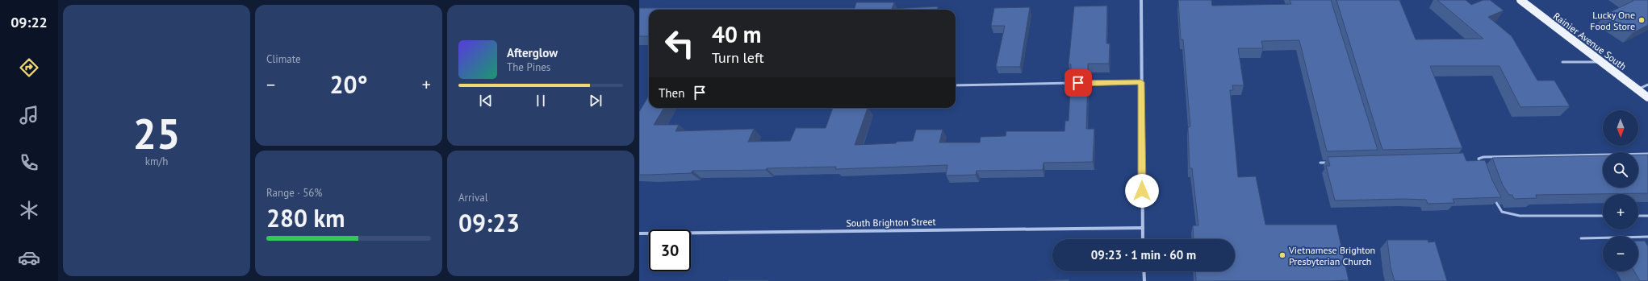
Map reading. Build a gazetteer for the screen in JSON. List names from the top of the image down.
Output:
{
  "streets": {
    "main road": ["Rainier Avenue South"],
    "street": ["South Brighton Street"]
  },
  "places": ["Lucky One Food Store", "Vietnamese Brighton Presbyterian Church"],
  "north": "bottom",
  "page": {
    "tabs": "09:22",
    "tile": [
      ["25", "km/h"],
      "Climate",
      ["Range · 56%", "280 km"],
      ["Arrival", "09:23"]
    ],
    "turn": ["40 m", "Turn left"],
    "song": ["Afterglow", "The Pines"],
    "heat": ["−", "20°", "+"],
    "then": "Then",
    "map_buttons": ["+", "−"],
    "limit": "30",
    "trip": "09:23 · 1 min · 60 m"
  }
}
